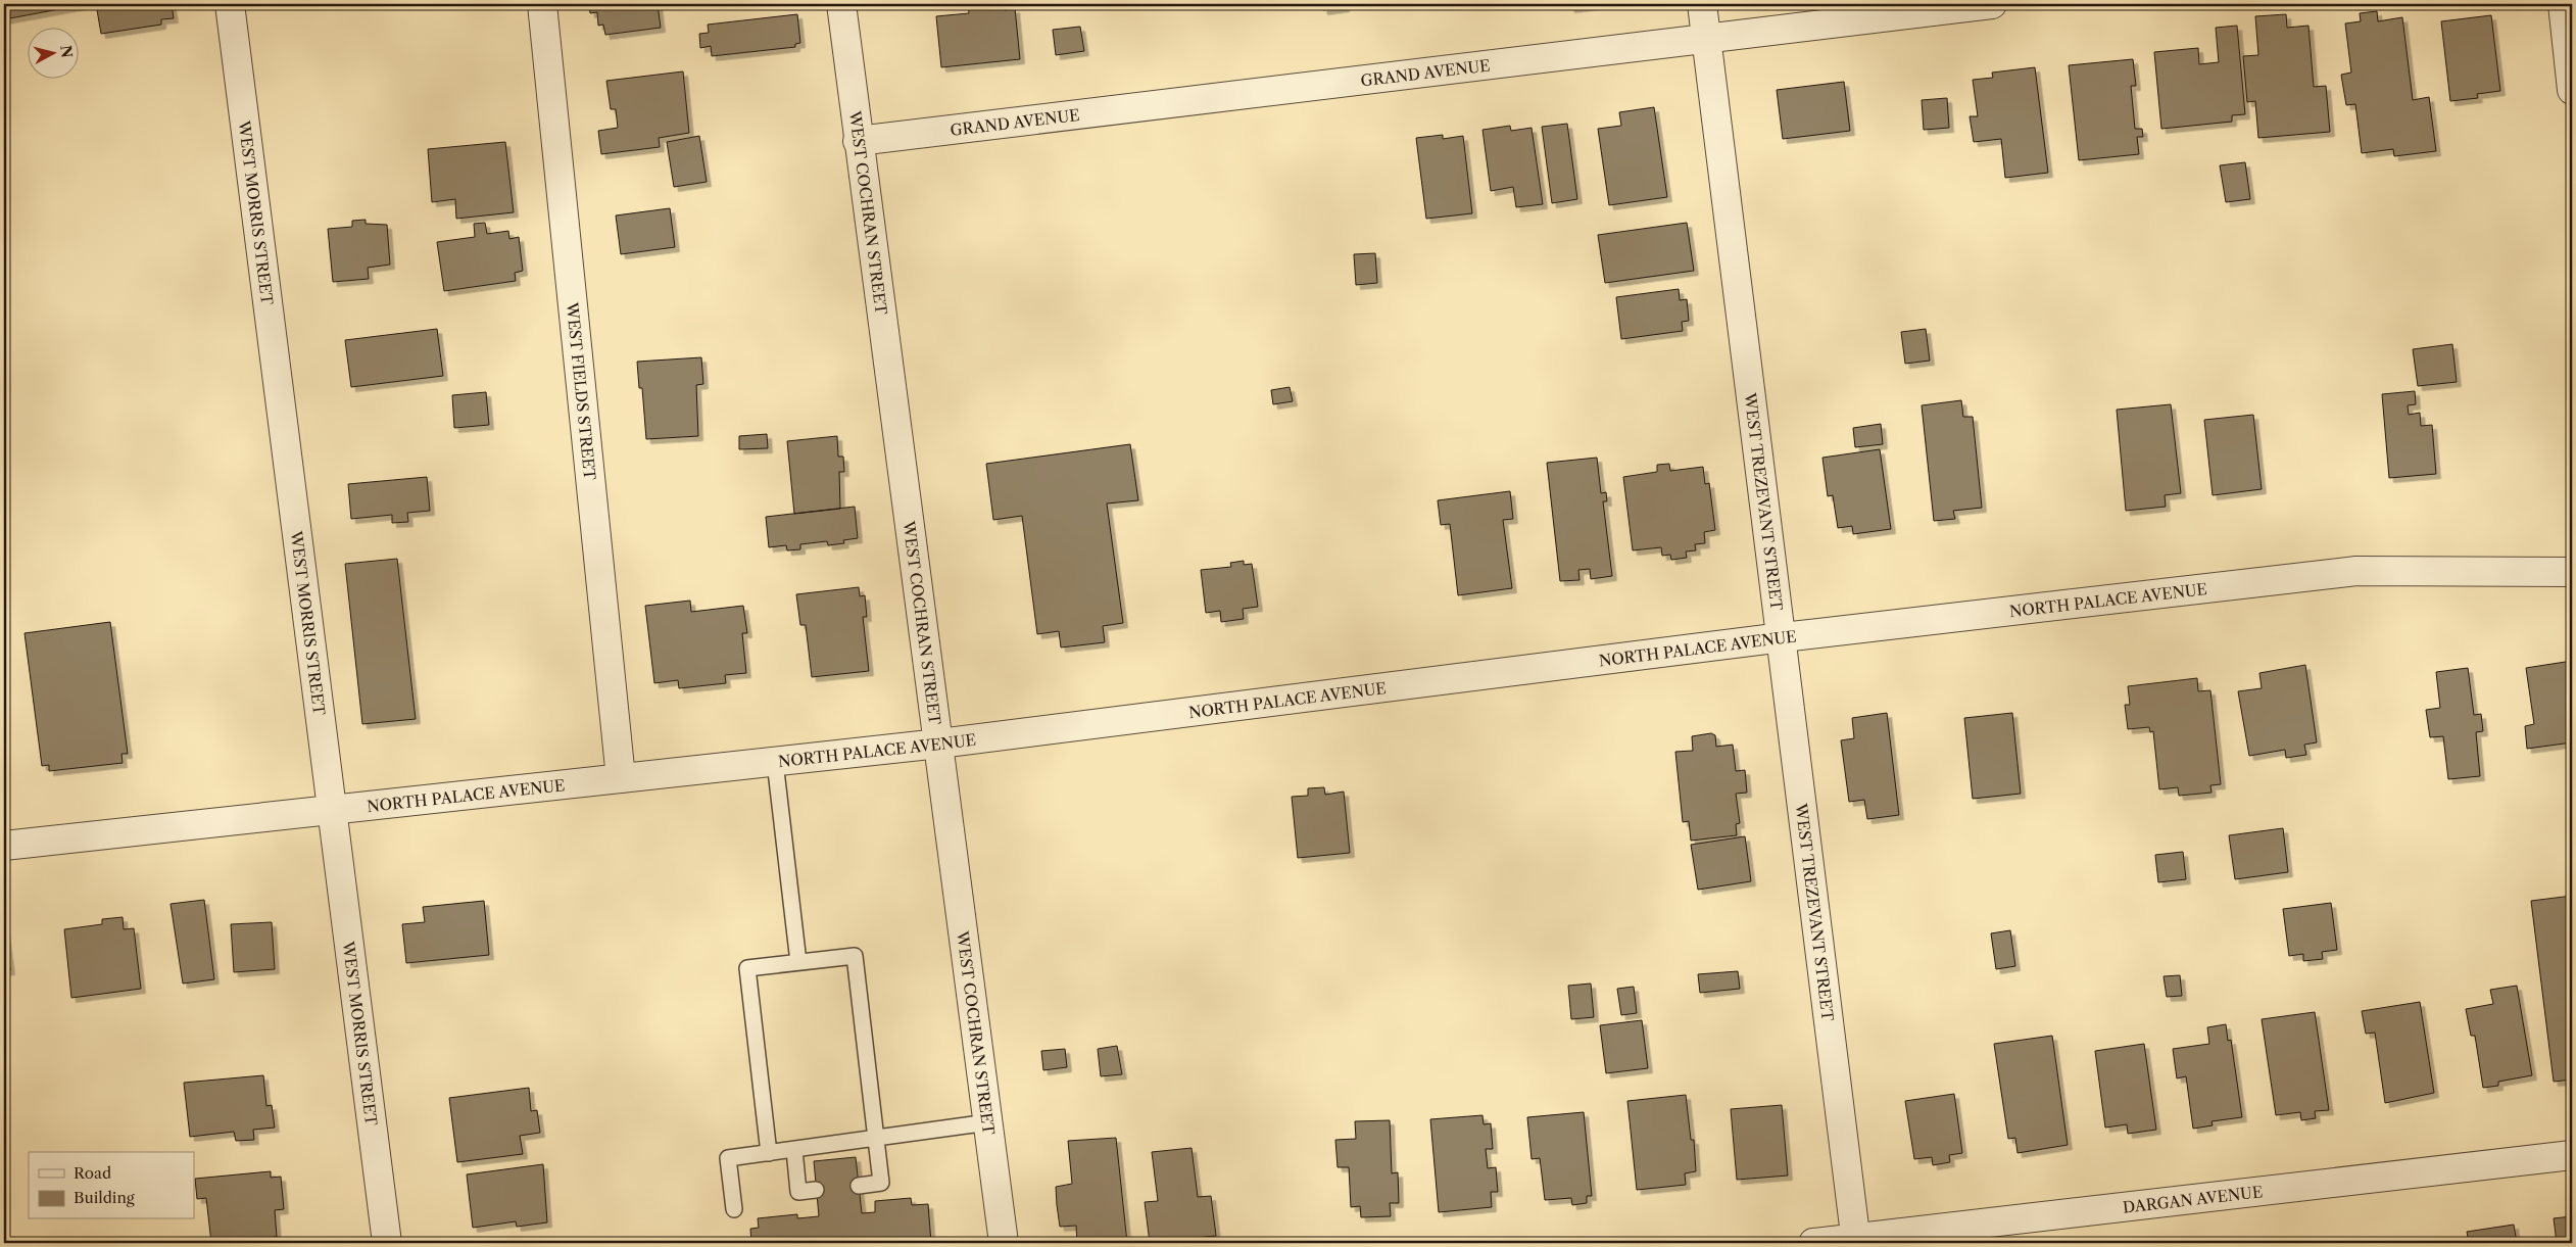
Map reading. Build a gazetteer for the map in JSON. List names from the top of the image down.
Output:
{
  "streets": {
    "street": [
      "GRAND AVENUE",
      "WEST MORRIS STREET",
      "WEST COCHRAN STREET",
      "WEST FIELDS STREET",
      "WEST TREZEVANT STREET",
      "NORTH PALACE AVENUE",
      "DARGAN AVENUE"
    ]
  },
  "crossings": [
    ["GRAND AVENUE", "WEST COCHRAN STREET"],
    ["GRAND AVENUE", "WEST TREZEVANT STREET"],
    ["WEST MORRIS STREET", "NORTH PALACE AVENUE"],
    ["WEST COCHRAN STREET", "NORTH PALACE AVENUE"],
    ["WEST FIELDS STREET", "NORTH PALACE AVENUE"],
    ["WEST TREZEVANT STREET", "NORTH PALACE AVENUE"],
    ["WEST TREZEVANT STREET", "DARGAN AVENUE"]
  ],
  "legend": ["Road", "Building"],
  "north": "right"
}
